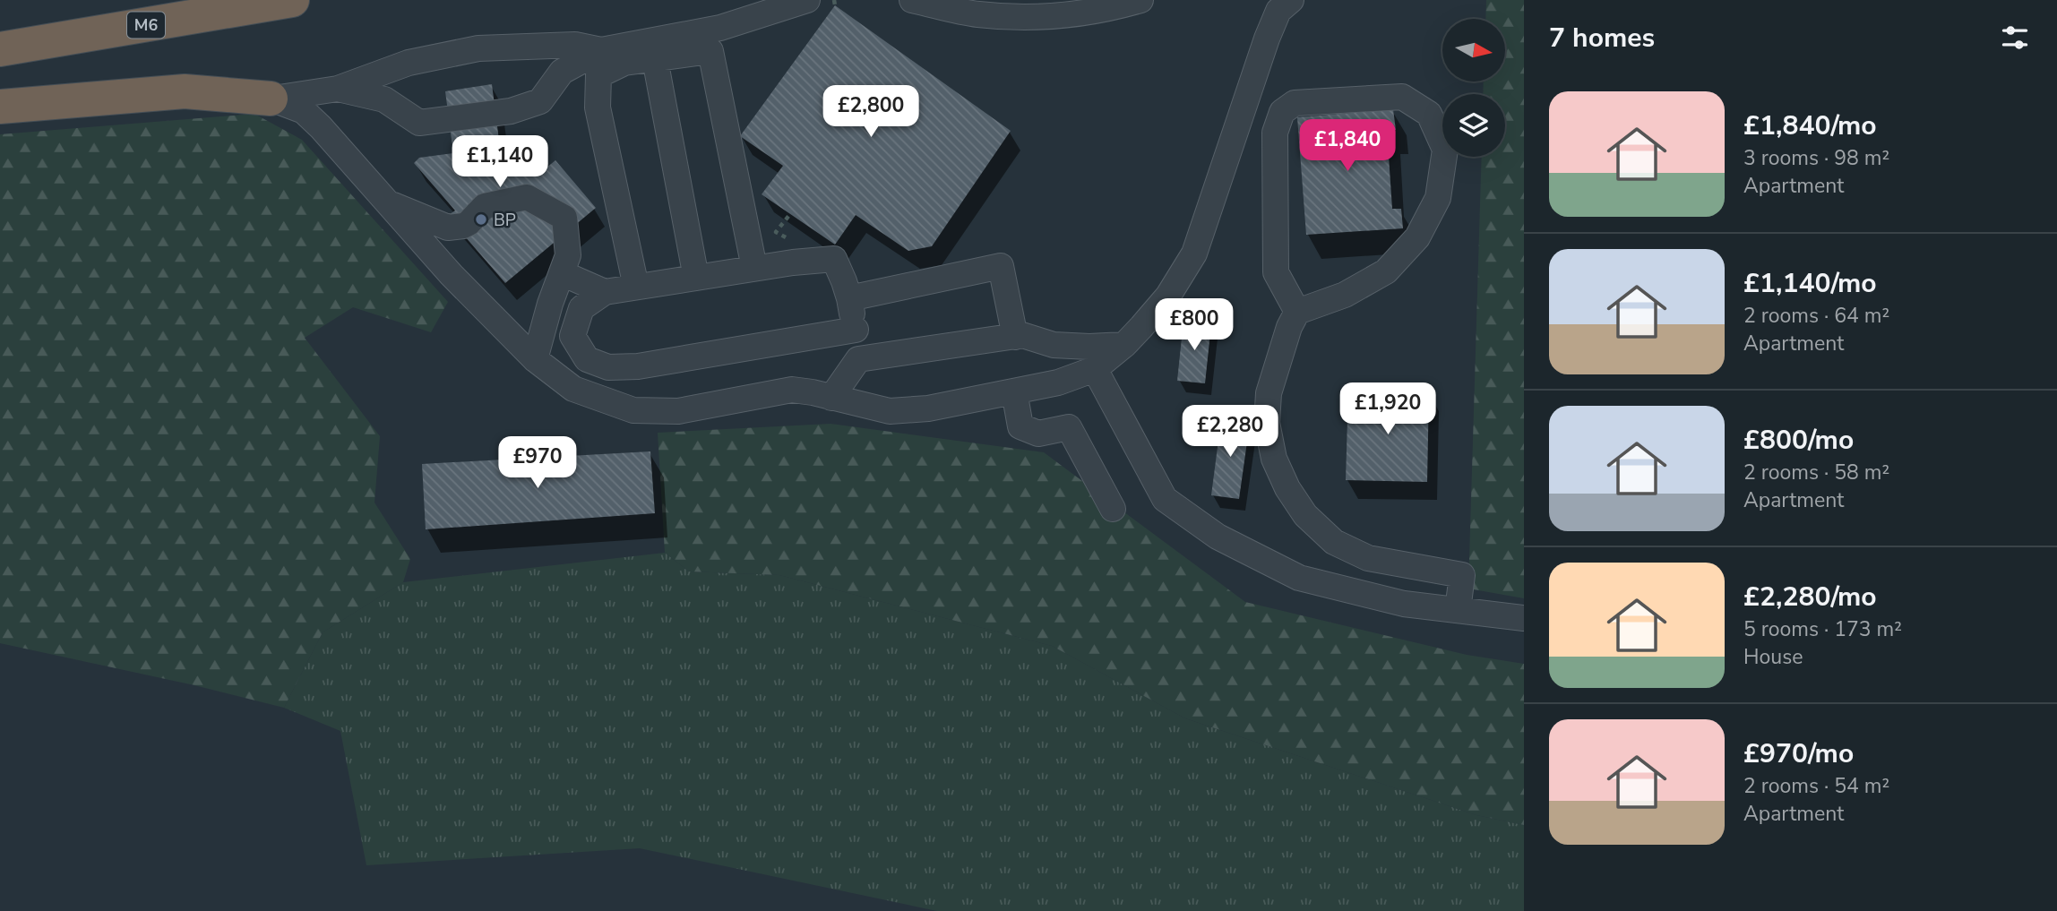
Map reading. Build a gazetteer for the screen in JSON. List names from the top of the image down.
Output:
{
  "streets": {
    "highway": ["M6"]
  },
  "places": ["BP"],
  "north": "right",
  "page": {
    "heading": "7 homes",
    "list": [
      {
        "name": "£1,840/mo",
        "note": "3 rooms · 98 m² · Apartment"
      },
      {
        "name": "£1,140/mo",
        "note": "2 rooms · 64 m² · Apartment"
      },
      {
        "name": "£800/mo",
        "note": "2 rooms · 58 m² · Apartment"
      },
      {
        "name": "£2,280/mo",
        "note": "5 rooms · 173 m² · House"
      },
      {
        "name": "£970/mo",
        "note": "2 rooms · 54 m² · Apartment"
      }
    ],
    "price": [
      "£2,800",
      "£1,840",
      "£1,140",
      "£800",
      "£1,920",
      "£2,280",
      "£970"
    ]
  }
}
